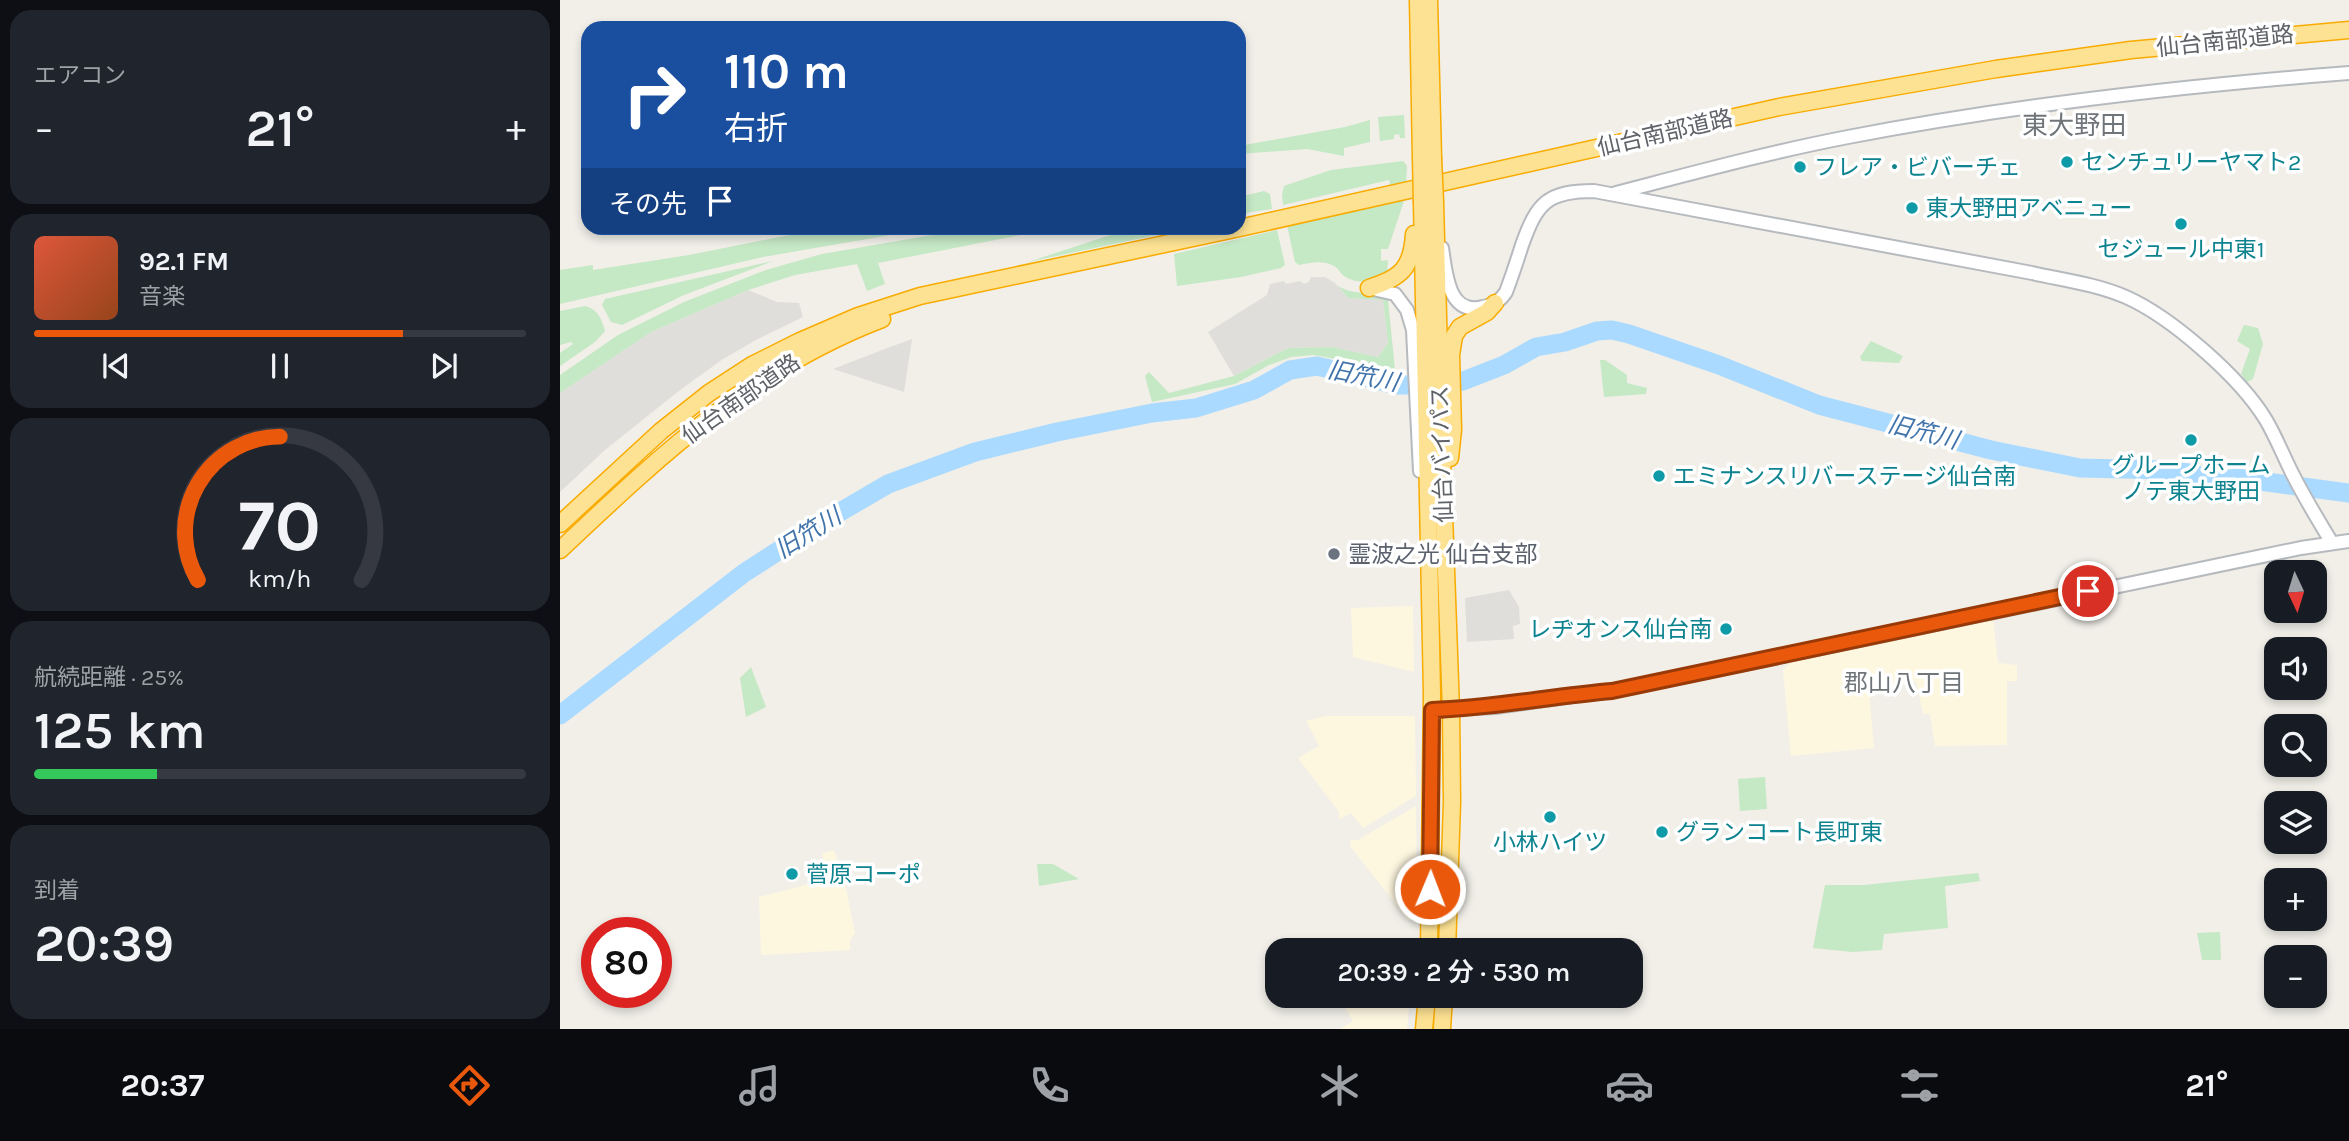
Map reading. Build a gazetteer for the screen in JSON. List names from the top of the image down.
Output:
{
  "streets": {
    "highway": ["仙台南部道路", "仙台バイパス"]
  },
  "districts": ["東大野田", "郡山八丁目"],
  "water": ["旧笊川"],
  "places": [
    "センチュリーヤマト2",
    "フレア・ビバーチェ",
    "東大野田アベニュー",
    "セジュール中東1",
    "グループホーム ノテ東大野田",
    "エミナンスリバーステージ仙台南",
    "霊波之光 仙台支部",
    "レヂオンス仙台南",
    "小林ハイツ",
    "グランコート長町東",
    "菅原コーポ"
  ],
  "north": "bottom",
  "page": {
    "tile": [
      "エアコン",
      ["航続距離 · 25%", "125 km"],
      ["到着", "20:39"]
    ],
    "turn": ["110 m", "右折"],
    "heat": ["−", "21°", "+"],
    "then": "その先",
    "song": ["92.1 FM", "音楽"],
    "map_buttons": ["+", "−"],
    "limit": "80",
    "trip": "20:39 · 2 分 · 530 m",
    "tabs": ["20:37", "21°"],
    "gauge": ["70", "km/h"]
  }
}
